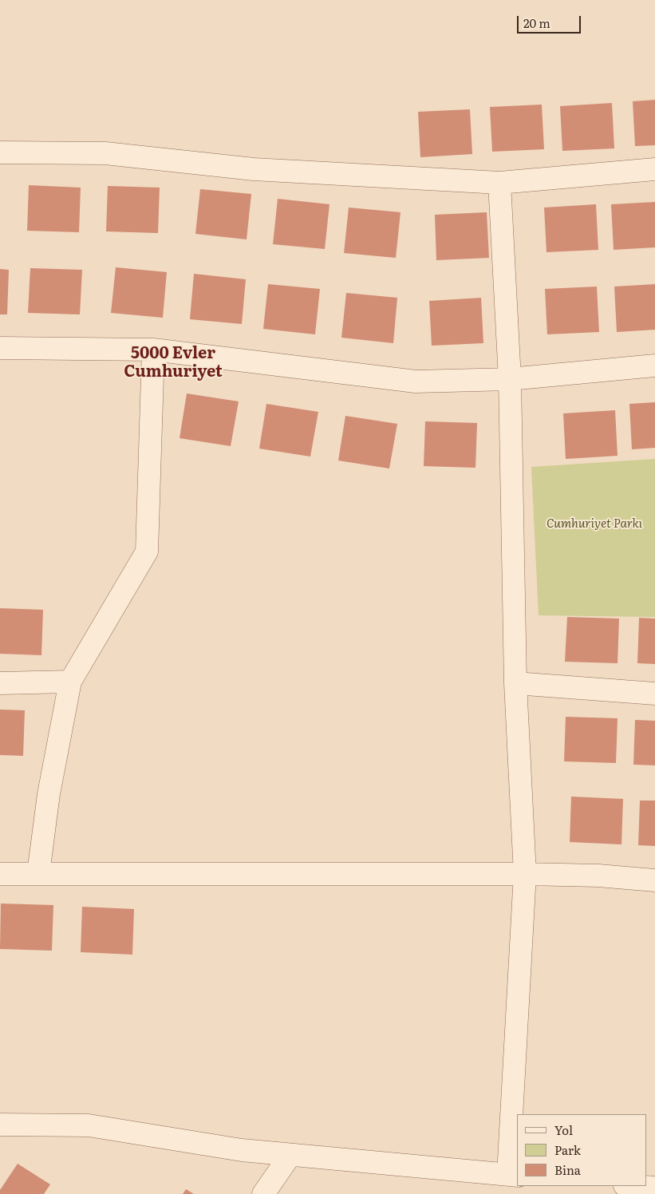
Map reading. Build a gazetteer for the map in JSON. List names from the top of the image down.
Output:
{
  "districts": ["5000 Evler Cumhuriyet"],
  "parks": ["Cumhuriyet Parkı"],
  "legend": ["Yol", "Park", "Bina"],
  "scale_bar": "20 m"
}
